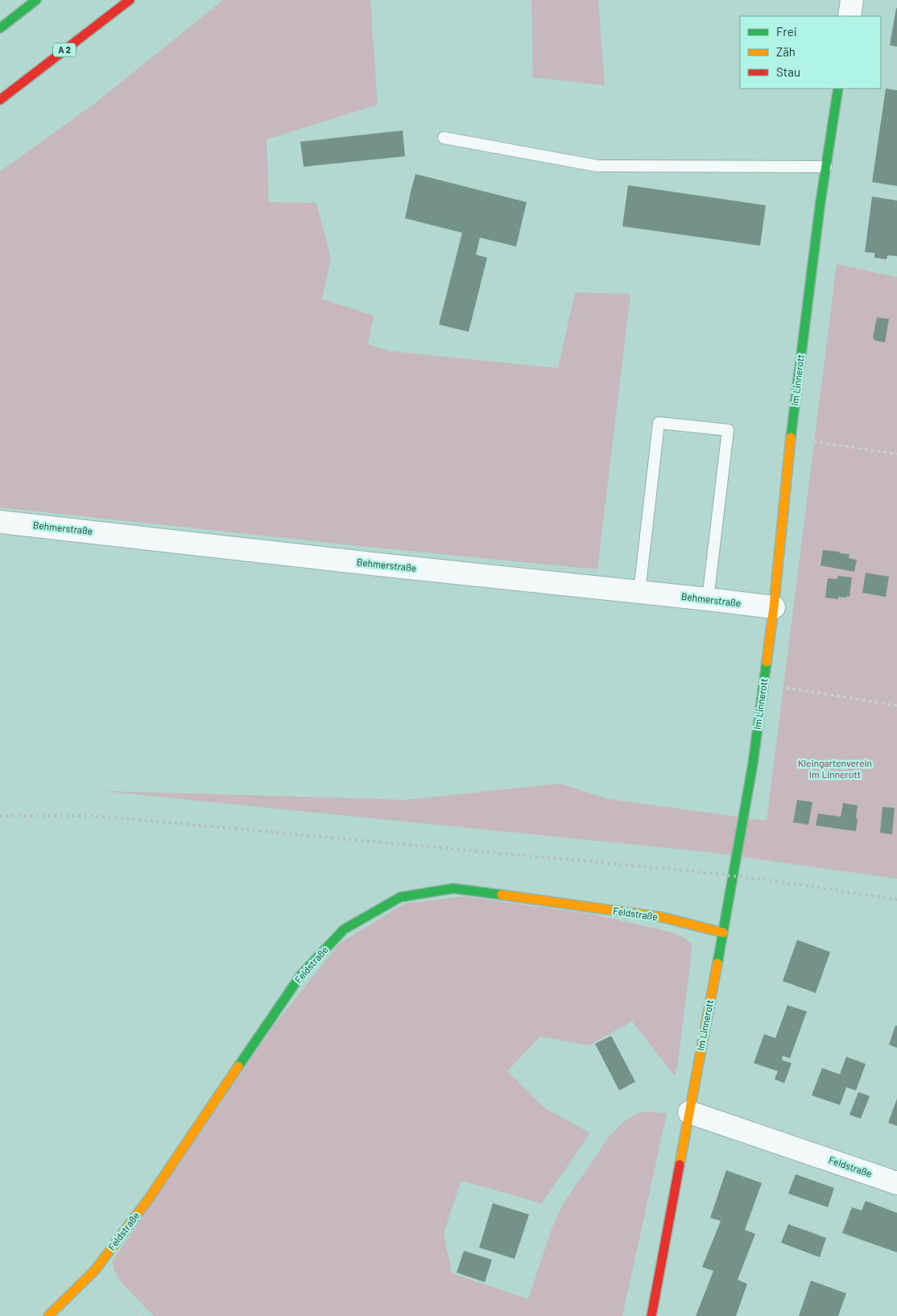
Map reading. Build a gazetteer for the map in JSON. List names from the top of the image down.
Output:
{
  "streets": {
    "main road": ["A 2", "Im Linnerott", "Feldstraße"],
    "street": ["Behmerstraße"]
  },
  "crossings": [
    ["Im Linnerott", "Behmerstraße"],
    ["Im Linnerott", "Feldstraße"]
  ],
  "parks": ["Kleingartenverein Im Linnerott"],
  "legend": ["Frei", "Zäh", "Stau"]
}
